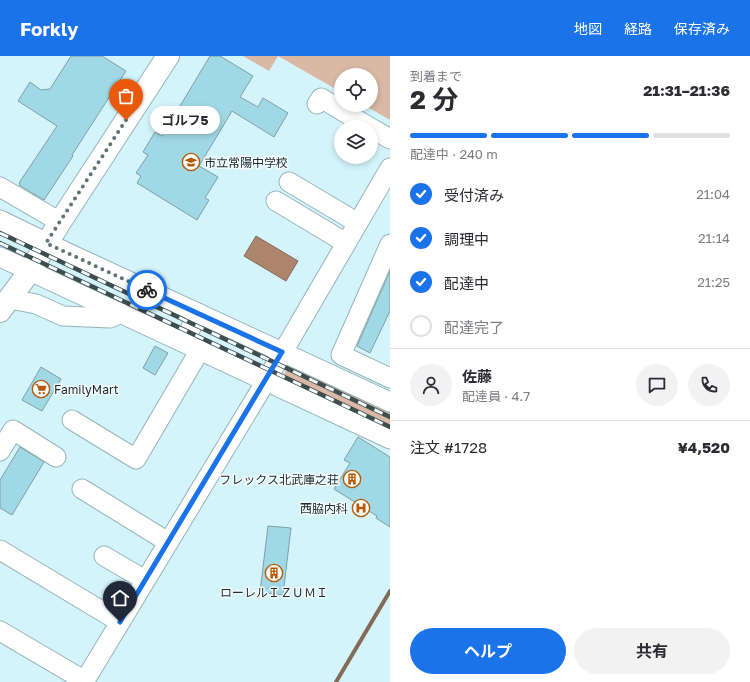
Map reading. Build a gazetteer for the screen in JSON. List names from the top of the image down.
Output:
{
  "places": {
    "other": ["ゴルフ5"],
    "school or university": ["市立常陽中学校"],
    "supermarket": ["FamilyMart"],
    "building": ["フレックス北武庫之荘", "ローレルＩＺＵＭＩ"],
    "hospital": ["西脇内科"]
  },
  "page": {
    "header": "Forkly",
    "nav": ["地図", "経路", "保存済み"],
    "heading": ["2 分", "到着まで", "21:31–21:36"],
    "panel": [
      "佐藤",
      "配達員 · 4.7",
      "注文 #1728",
      "¥4,520"
    ],
    "bubble": "ゴルフ5",
    "bar": "配達中 · 240 m",
    "list": [
      ["受付済み", "21:04"],
      ["調理中", "21:14"],
      ["配達中", "21:25"],
      "配達完了"
    ],
    "buttons": ["ヘルプ", "共有"]
  }
}
